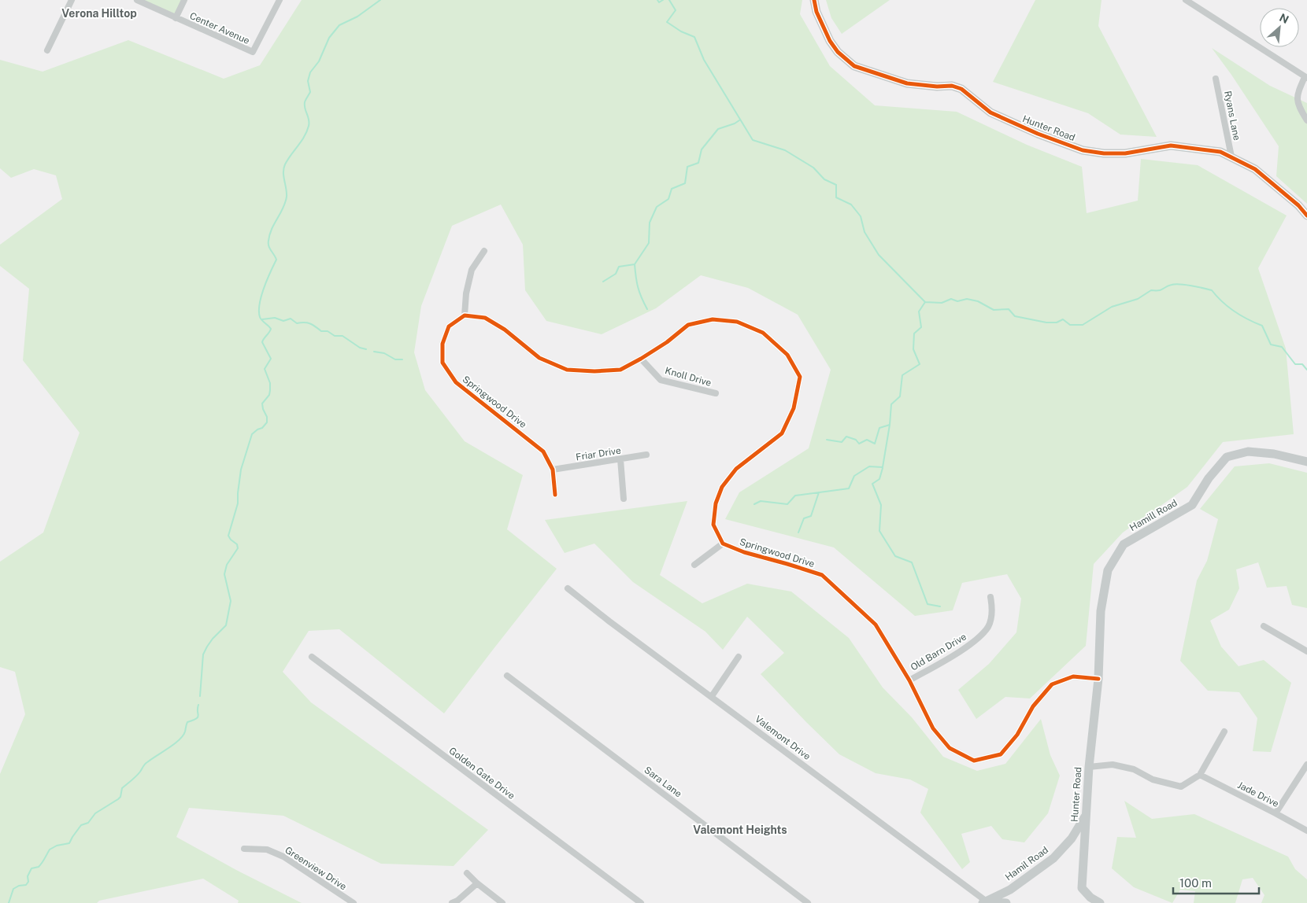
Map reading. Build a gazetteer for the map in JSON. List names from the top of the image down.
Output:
{
  "streets": {
    "street": [
      "Center Avenue",
      "Ryans Lane",
      "Hunter Road",
      "Knoll Drive",
      "Springwood Drive",
      "Friar Drive",
      "Hamill Road",
      "Old Barn Drive",
      "Valemont Drive",
      "Golden Gate Drive",
      "Sara Lane",
      "Jade Drive",
      "Hamil Road",
      "Greenview Drive"
    ]
  },
  "crossings": [
    ["Ryans Lane", "Hunter Road"],
    ["Hunter Road", "Springwood Drive"],
    ["Hunter Road", "Hamill Road"],
    ["Hunter Road", "Hamil Road"],
    ["Springwood Drive", "Friar Drive"],
    ["Springwood Drive", "Hamill Road"],
    ["Springwood Drive", "Old Barn Drive"],
    ["Valemont Drive", "Hamil Road"]
  ],
  "districts": ["Verona Hilltop", "Valemont Heights"],
  "scale_bar": "100 m",
  "north": "top right"
}
